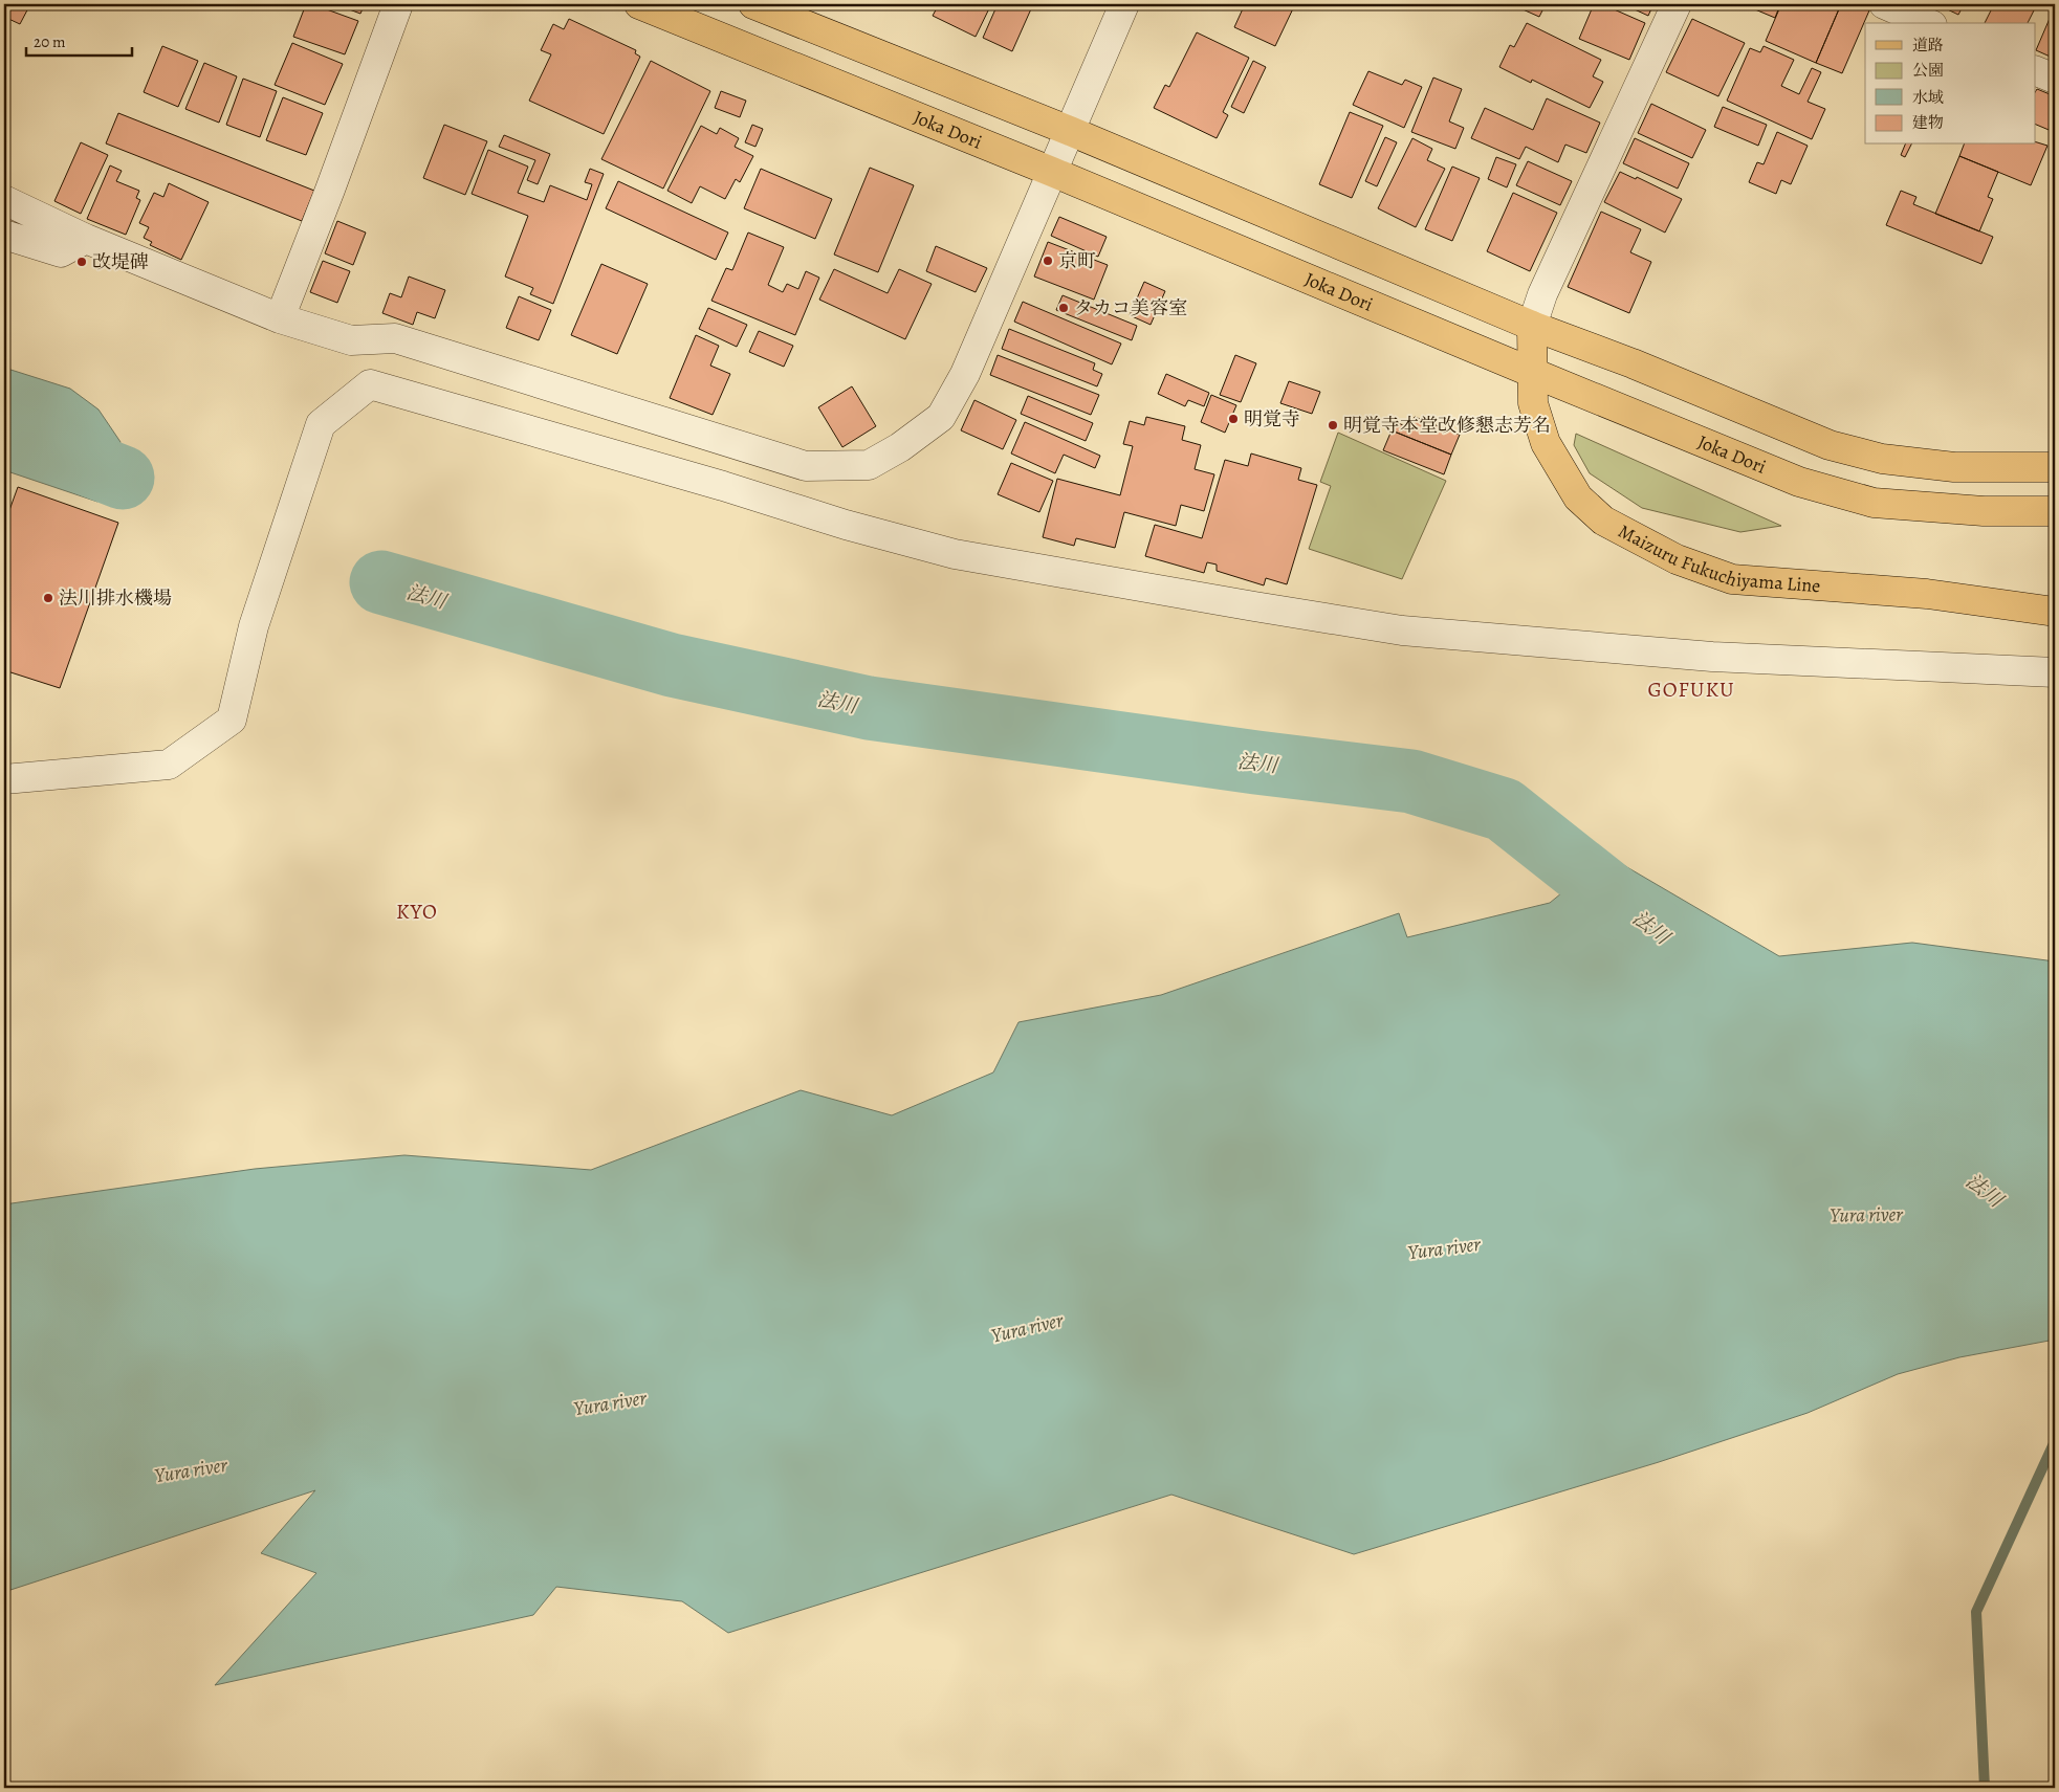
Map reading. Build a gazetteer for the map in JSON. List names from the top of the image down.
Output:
{
  "streets": {
    "main road": ["Joka Dori", "Maizuru Fukuchiyama Line"]
  },
  "crossings": [
    ["Joka Dori", "Maizuru Fukuchiyama Line"]
  ],
  "districts": ["GOFUKU", "KYO"],
  "water": ["法川", "Yura river"],
  "places": [
    "京町",
    "改堤碑",
    "タカコ美容室",
    "明覚寺",
    "明覚寺本堂改修懇志芳名",
    "法川排水機場"
  ],
  "legend": [
    "道路",
    "公園",
    "水域",
    "建物"
  ],
  "scale_bar": "20 m"
}
